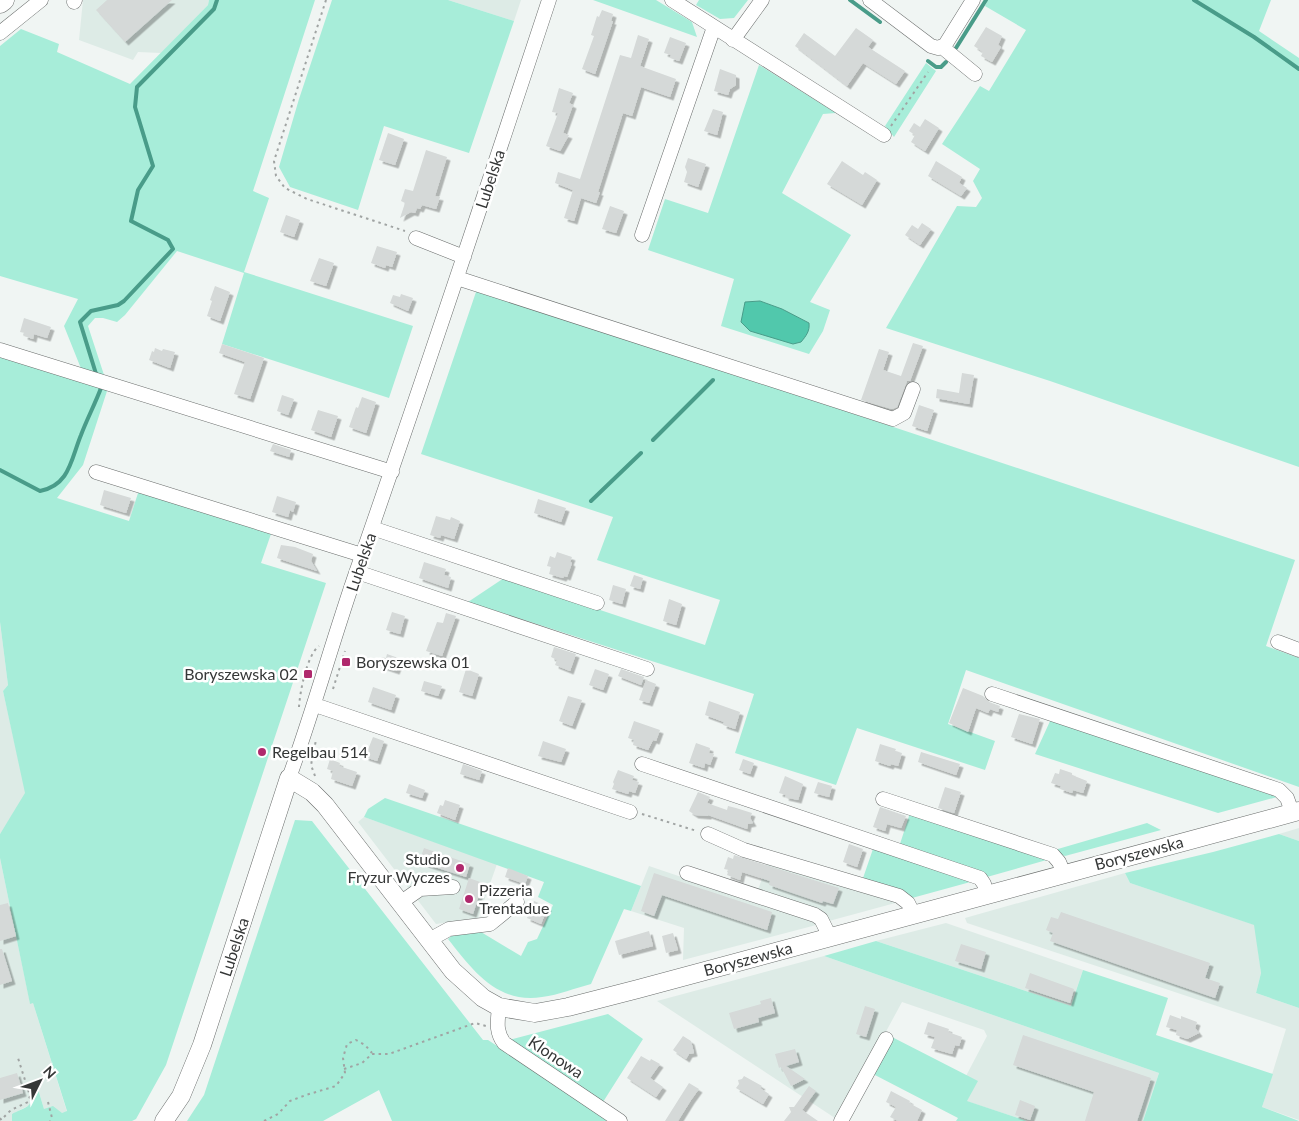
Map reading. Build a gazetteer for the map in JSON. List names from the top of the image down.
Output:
{
  "streets": {
    "main road": ["Lubelska", "Boryszewska"],
    "street": ["Klonowa"]
  },
  "crossings": [
    ["Lubelska", "Boryszewska"]
  ],
  "places": {
    "transit": ["Boryszewska 01", "Boryszewska 02"],
    "other": ["Regelbau 514", "Studio Fryzur Wyczes", "Pizzeria Trentadue"]
  },
  "north": "top right"
}
